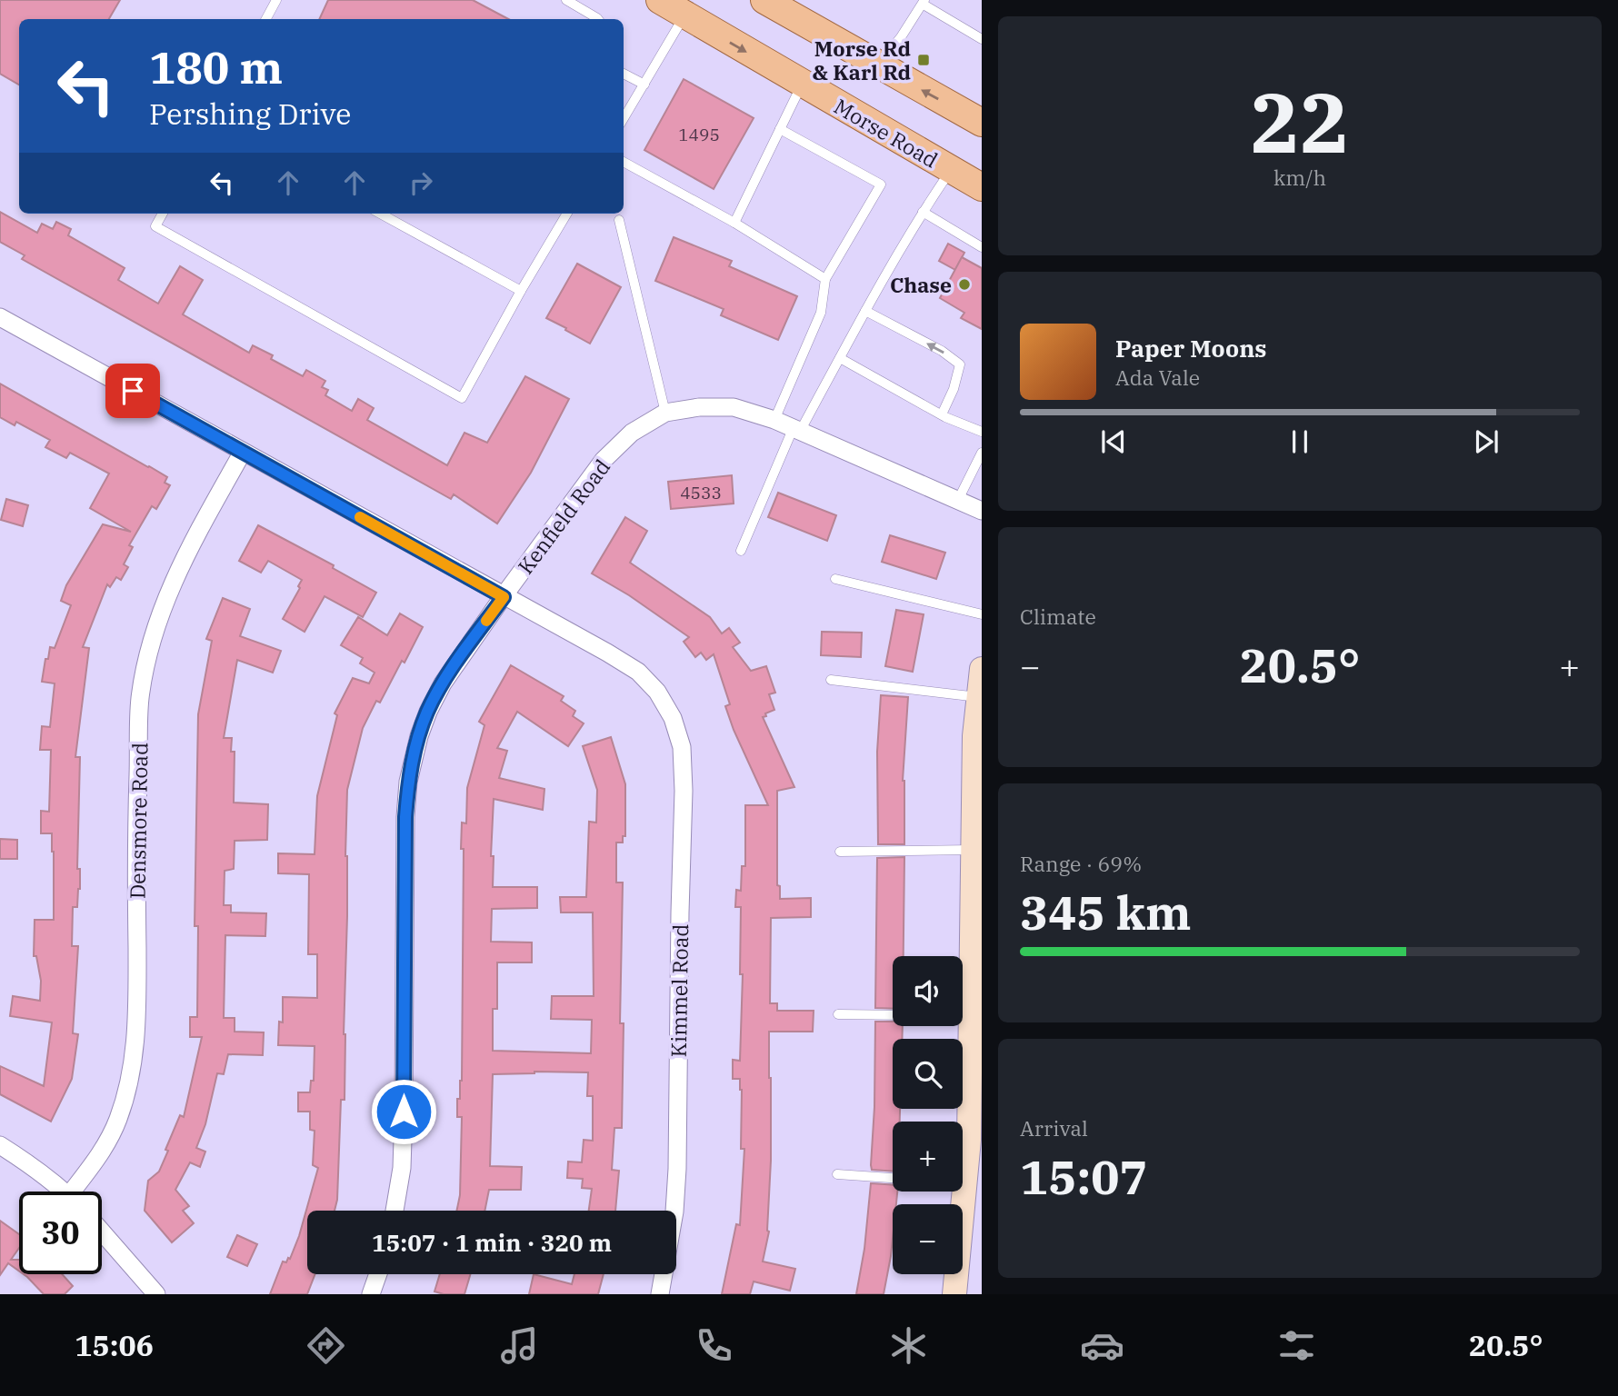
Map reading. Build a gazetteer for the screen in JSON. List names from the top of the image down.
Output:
{
  "streets": {
    "main road": ["Morse Road"],
    "street": ["Kenfield Road", "Densmore Road", "Kimmel Road"]
  },
  "crossings": [
    ["Kenfield Road", "Kimmel Road"],
    ["Densmore Road", "Kimmel Road"]
  ],
  "places": {
    "transit": ["Morse Rd & Karl Rd"],
    "other": ["Chase"]
  },
  "house_numbers": ["1495", "4533"],
  "page": {
    "tile": [
      ["22", "km/h"],
      "Climate",
      ["Range · 69%", "345 km"],
      ["Arrival", "15:07"]
    ],
    "turn": ["180 m", "Pershing Drive"],
    "song": ["Paper Moons", "Ada Vale"],
    "heat": ["−", "20.5°", "+"],
    "map_buttons": ["+", "−"],
    "limit": "30",
    "trip": "15:07 · 1 min · 320 m",
    "tabs": ["15:06", "20.5°"]
  }
}
